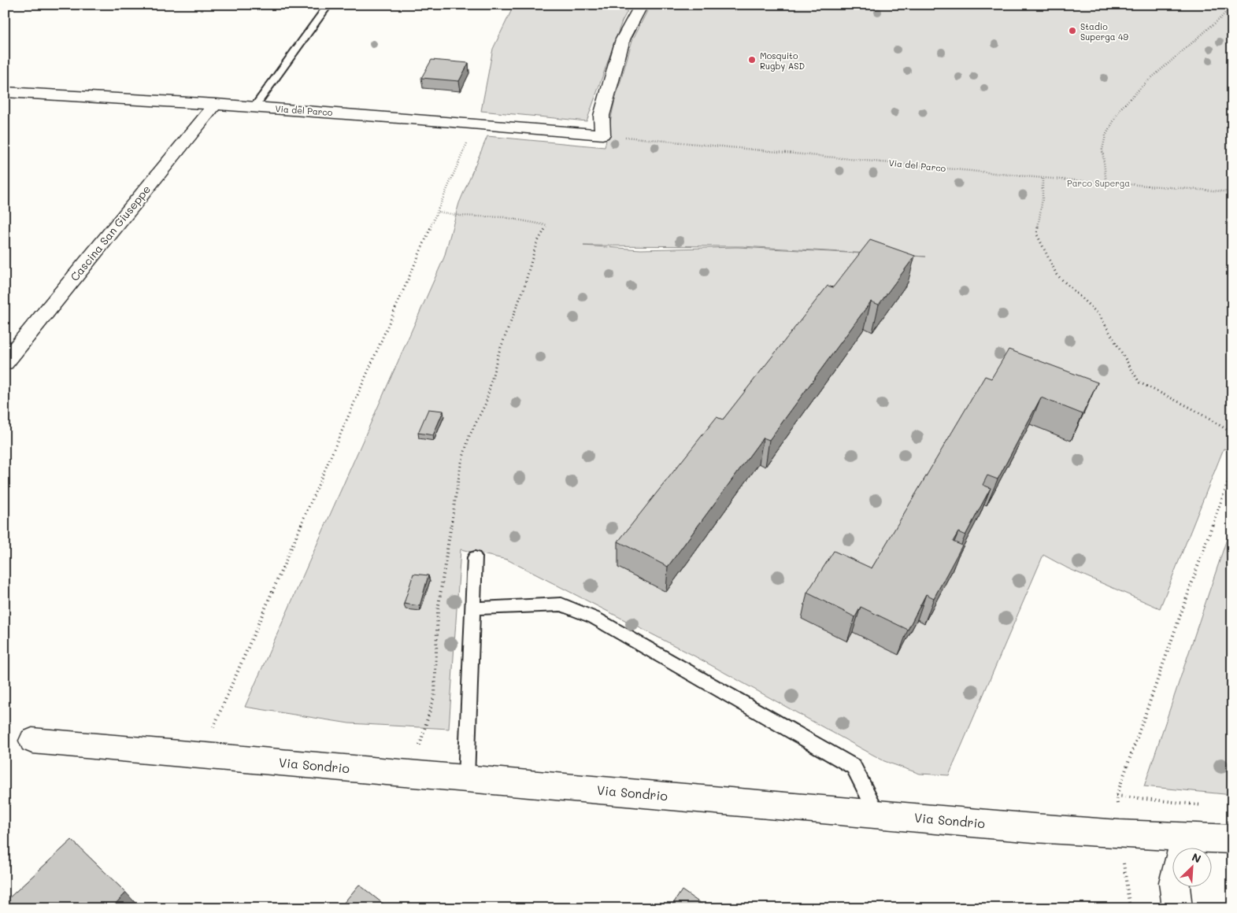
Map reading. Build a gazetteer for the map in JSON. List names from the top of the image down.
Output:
{
  "streets": {
    "street": ["Via del Parco", "Cascina San Giuseppe", "Via Sondrio"]
  },
  "crossings": [
    ["Via del Parco", "Cascina San Giuseppe"]
  ],
  "parks": ["Parco Superga"],
  "places": ["Stadio Superga 49", "Mosquito Rugby ASD"],
  "north": "top right"
}
